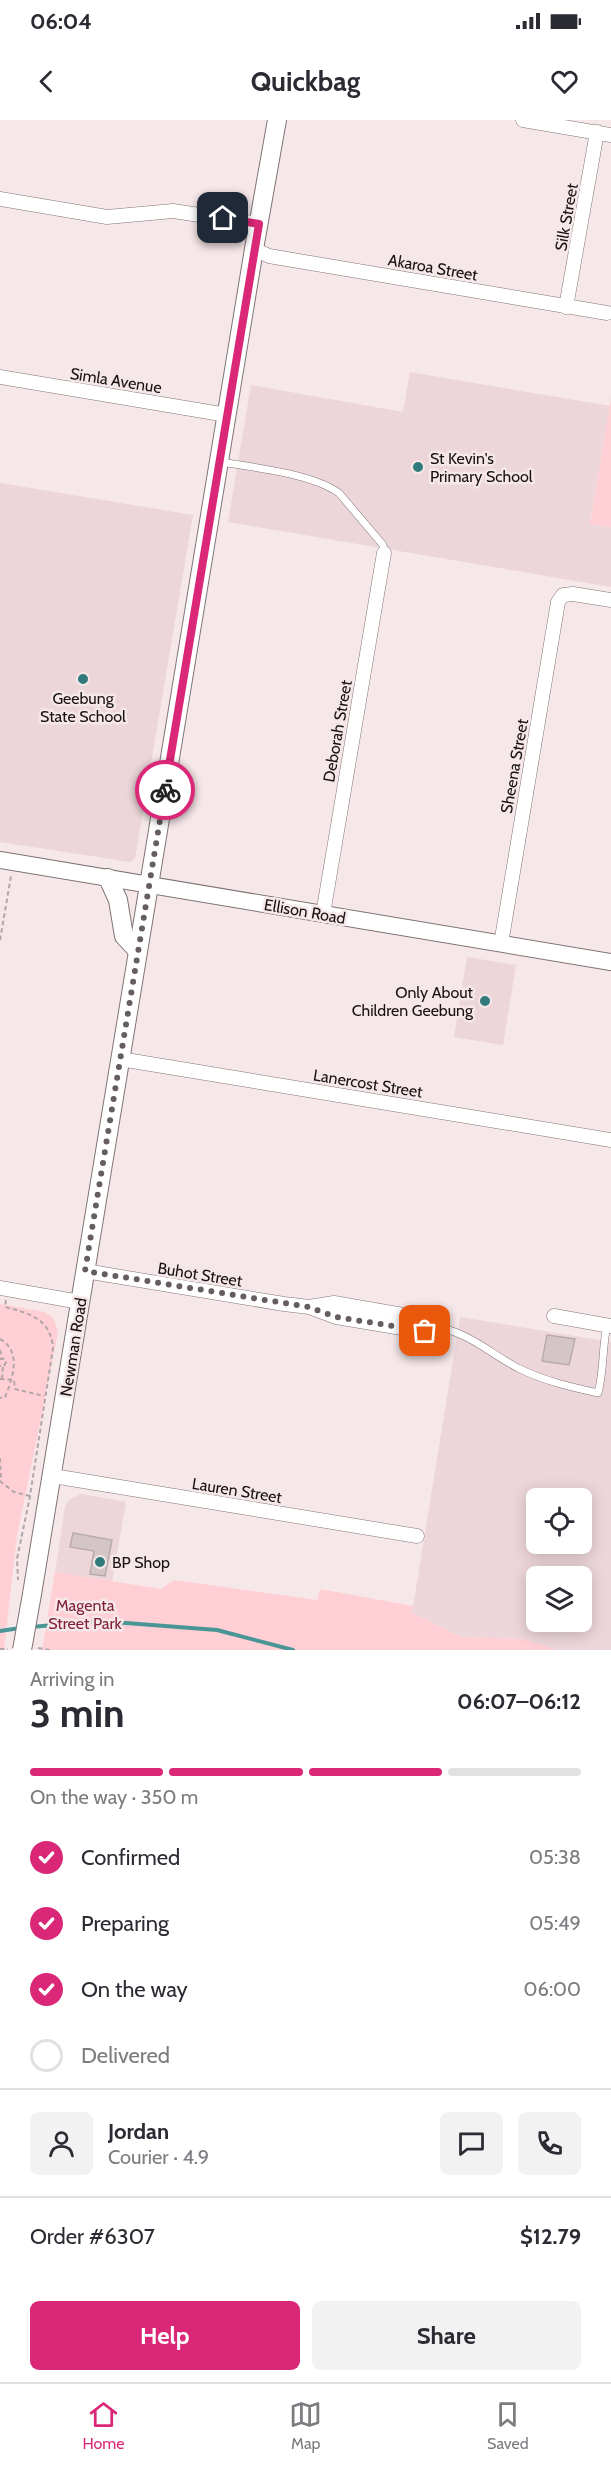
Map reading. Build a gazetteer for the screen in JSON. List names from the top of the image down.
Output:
{
  "streets": {
    "main road": ["Newman Road"],
    "street": [
      "Silk Street",
      "Akaroa Street",
      "Simla Avenue",
      "Deborah Street",
      "Sheena Street",
      "Ellison Road",
      "Lanercost Street",
      "Buhot Street",
      "Lauren Street"
    ]
  },
  "crossings": [
    ["Silk Street", "Akaroa Street"],
    ["Akaroa Street", "Newman Road"],
    ["Simla Avenue", "Newman Road"],
    ["Deborah Street", "Ellison Road"],
    ["Sheena Street", "Ellison Road"],
    ["Ellison Road", "Newman Road"],
    ["Lanercost Street", "Newman Road"],
    ["Buhot Street", "Newman Road"],
    ["Newman Road", "Lauren Street"]
  ],
  "parks": ["Magenta Street Park"],
  "places": [
    "St Kevin's Primary School",
    "Geebung State School",
    "Only About Children Geebung",
    "BP Shop"
  ],
  "page": {
    "status": "06:04",
    "header": "Quickbag",
    "heading": ["3 min", "Arriving in", "06:07–06:12"],
    "panel": [
      "Jordan",
      "Courier · 4.9",
      "Order #6307",
      "$12.79"
    ],
    "bar": "On the way · 350 m",
    "list": [
      ["Confirmed", "05:38"],
      ["Preparing", "05:49"],
      ["On the way", "06:00"],
      "Delivered"
    ],
    "buttons": ["Help", "Share"],
    "tabs": ["Home", "Map", "Saved"]
  }
}
